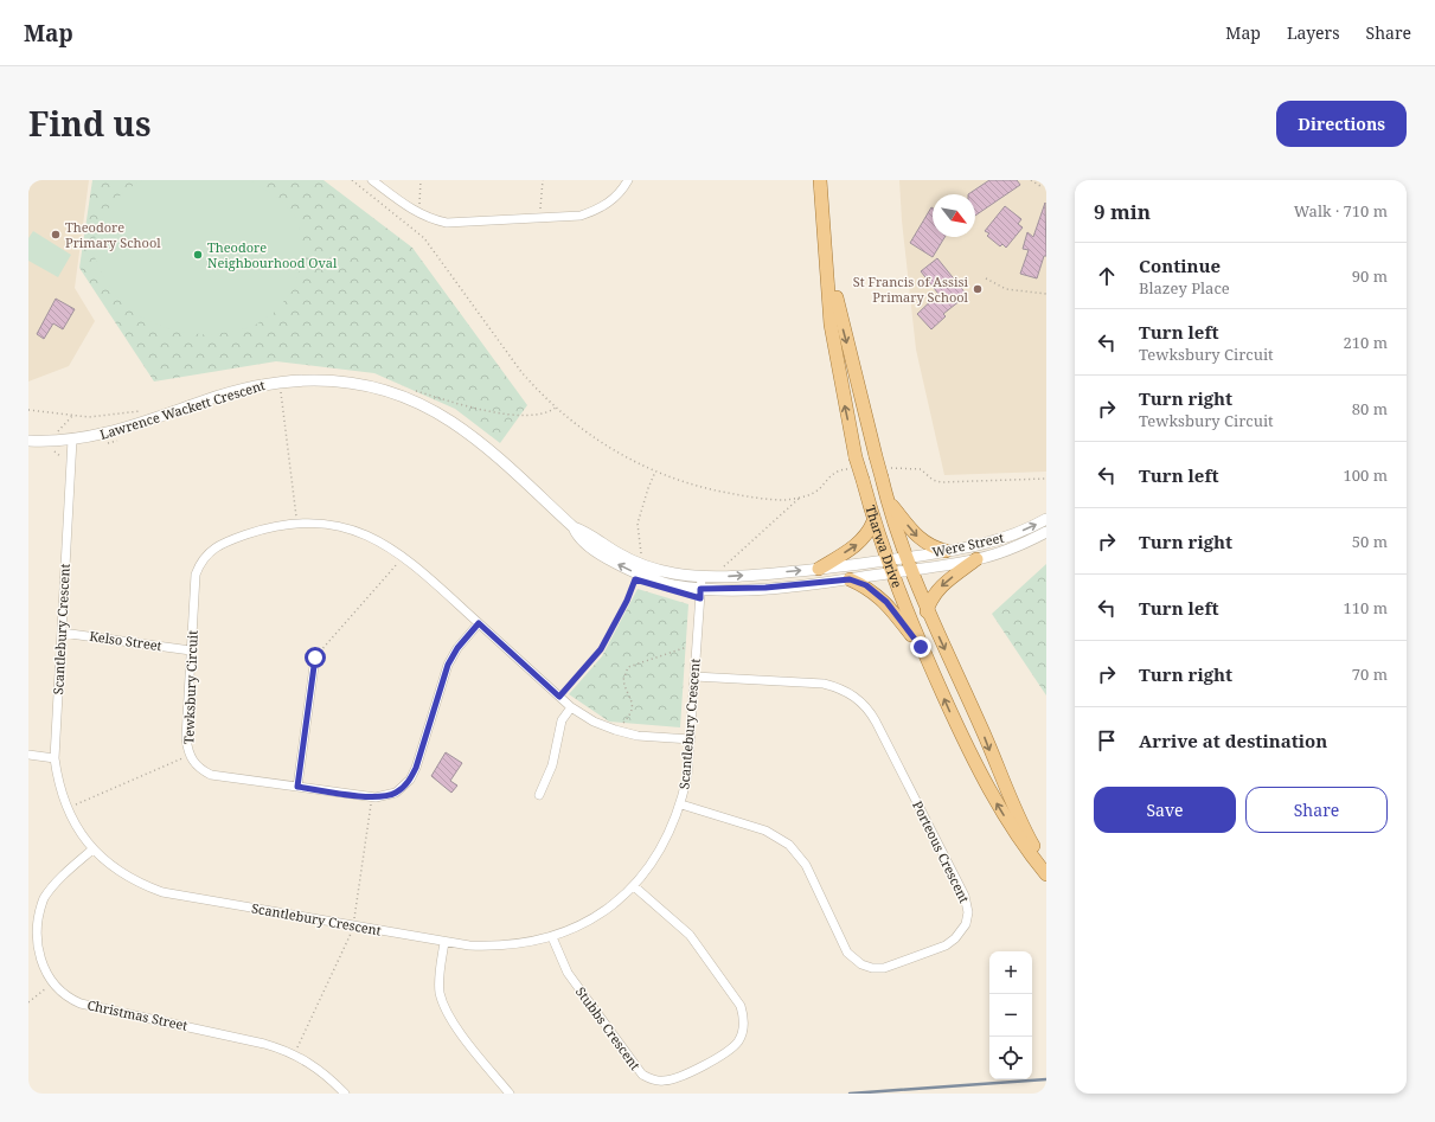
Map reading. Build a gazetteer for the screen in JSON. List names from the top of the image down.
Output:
{
  "streets": {
    "main road": ["Tharwa Drive"],
    "street": [
      "Lawrence Wackett Crescent",
      "Were Street",
      "Scantlebury Crescent",
      "Kelso Street",
      "Tewksbury Circuit",
      "Porteous Crescent",
      "Christmas Street",
      "Stubbs Crescent"
    ]
  },
  "crossings": [
    ["Lawrence Wackett Crescent", "Were Street"],
    ["Lawrence Wackett Crescent", "Tharwa Drive"],
    ["Lawrence Wackett Crescent", "Scantlebury Crescent"],
    ["Were Street", "Tharwa Drive"],
    ["Scantlebury Crescent", "Kelso Street"],
    ["Scantlebury Crescent", "Tewksbury Circuit"],
    ["Scantlebury Crescent", "Porteous Crescent"],
    ["Scantlebury Crescent", "Christmas Street"],
    ["Scantlebury Crescent", "Stubbs Crescent"],
    ["Kelso Street", "Tewksbury Circuit"]
  ],
  "places": ["Theodore Primary School", "Theodore Neighbourhood Oval", "St Francis of Assisi Primary School"],
  "north": "bottom right",
  "page": {
    "header": "Map",
    "nav": ["Map", "Layers", "Share"],
    "title": "Find us",
    "buttons": [
      "Directions",
      ["Save", "Share"]
    ],
    "heading": ["9 min", "Walk · 710 m"],
    "list": [
      ["Continue", "Blazey Place", "90 m"],
      ["Turn left", "Tewksbury Circuit", "210 m"],
      ["Turn right", "Tewksbury Circuit", "80 m"],
      ["Turn left", "100 m"],
      ["Turn right", "50 m"],
      ["Turn left", "110 m"],
      ["Turn right", "70 m"],
      "Arrive at destination"
    ],
    "map_buttons": ["+", "−"]
  }
}
